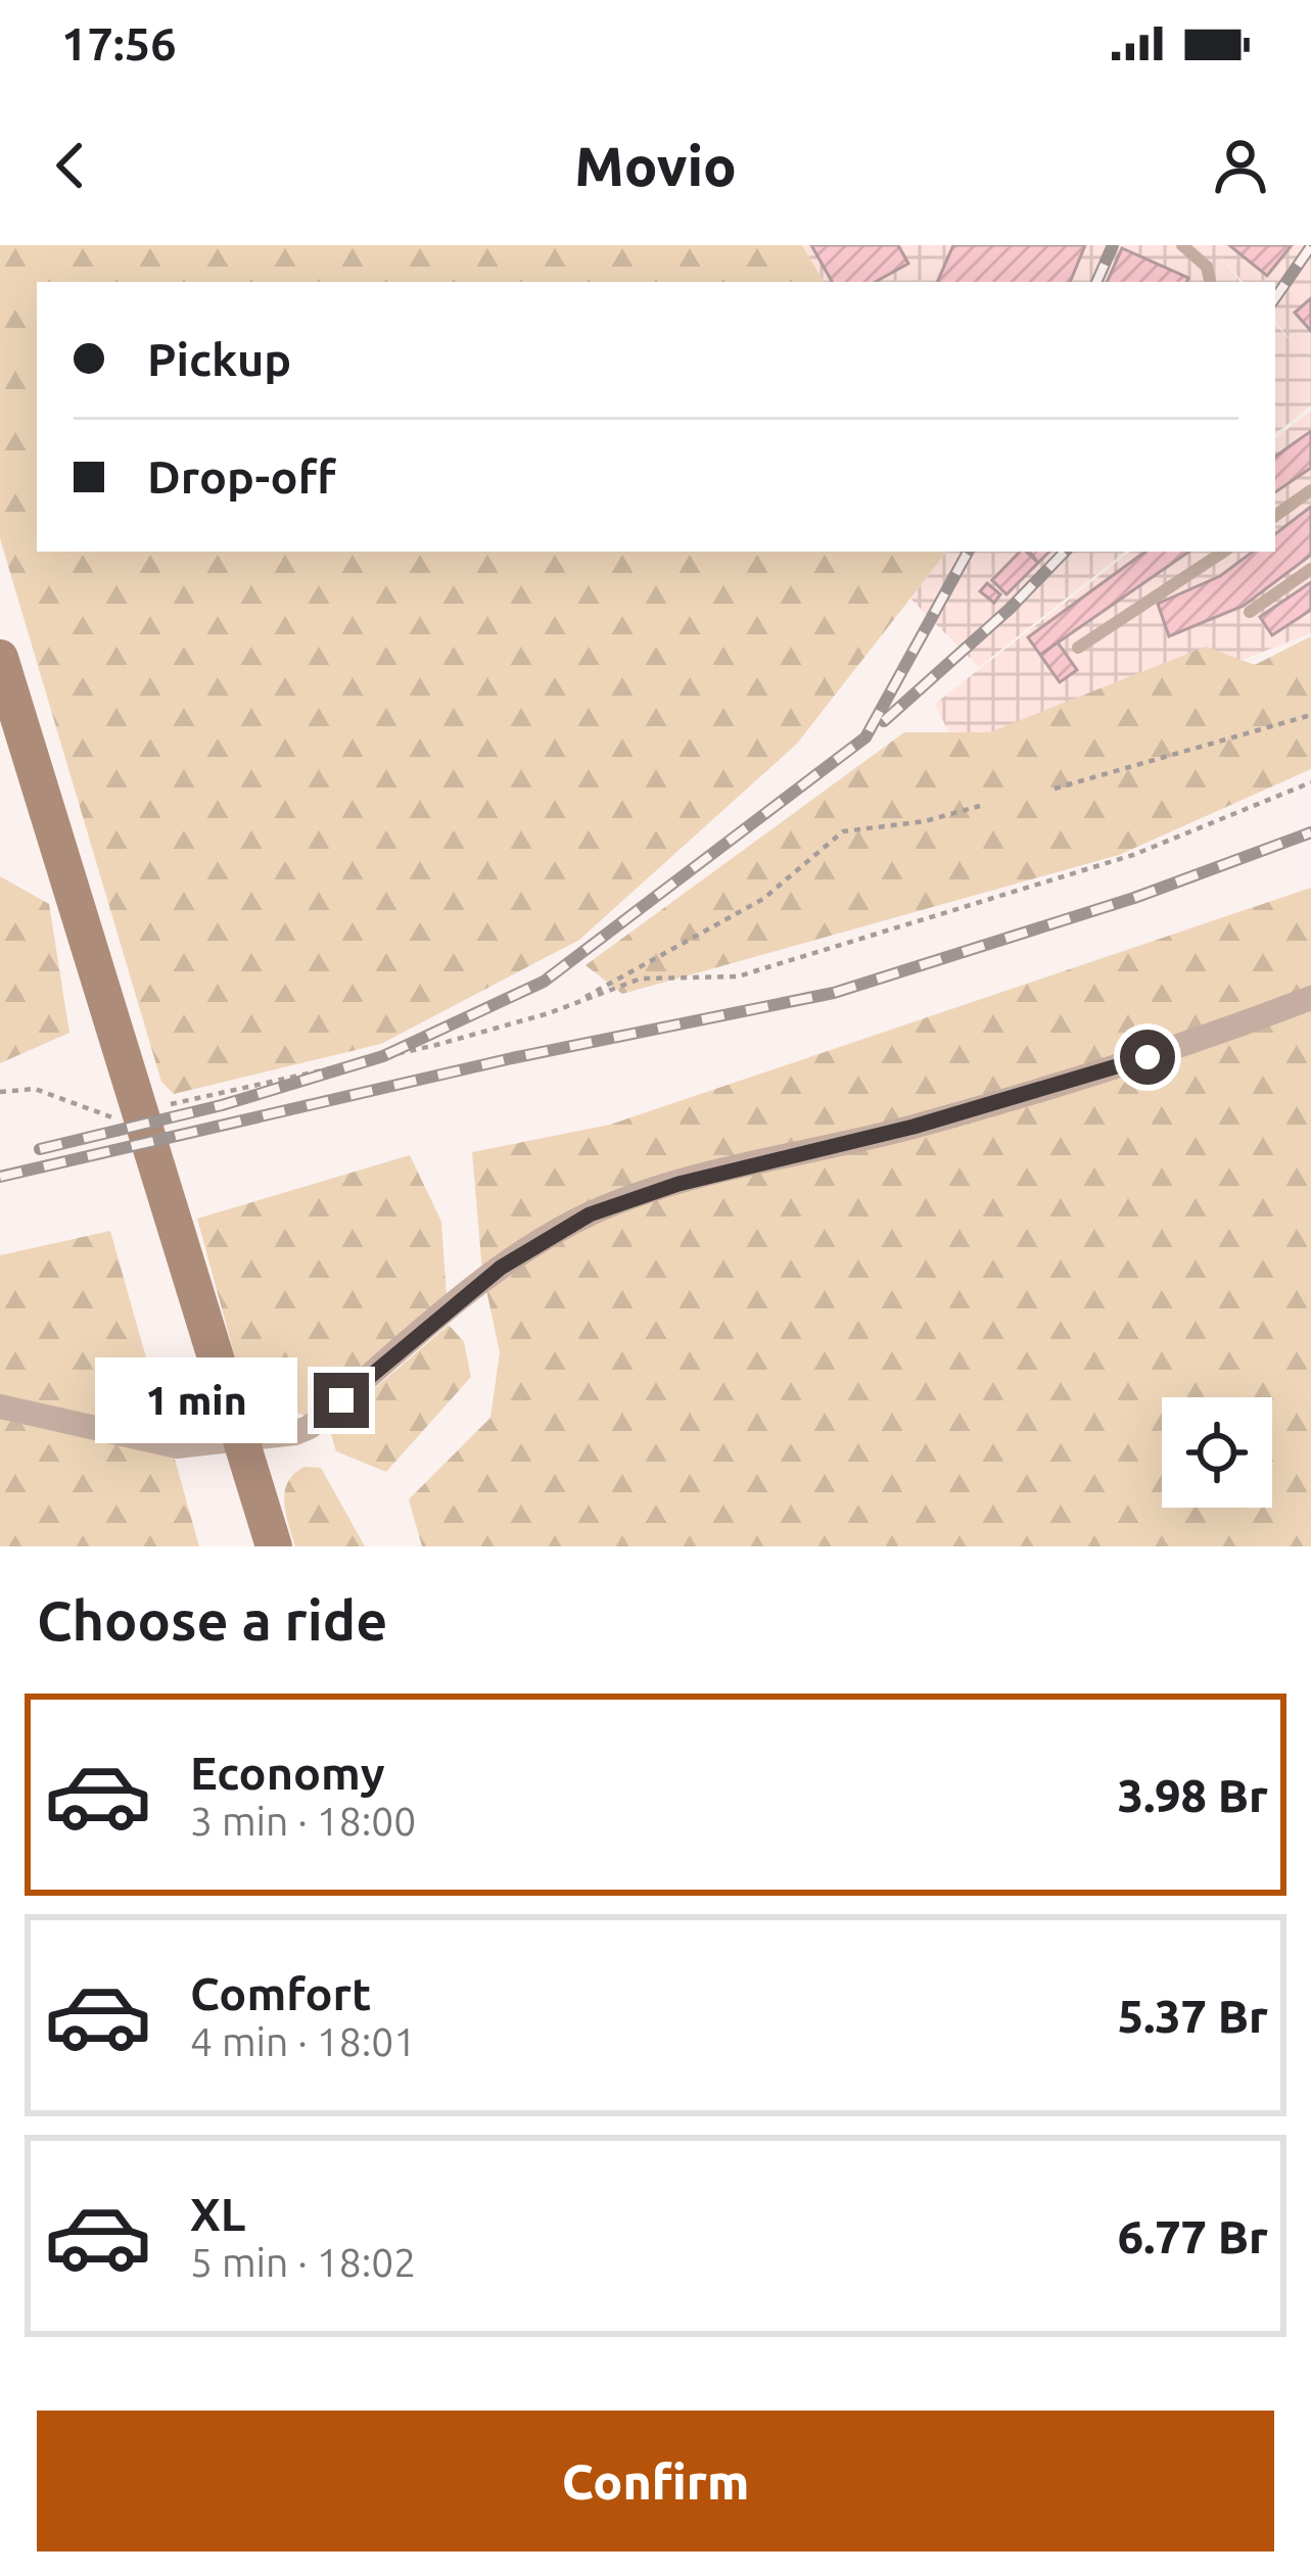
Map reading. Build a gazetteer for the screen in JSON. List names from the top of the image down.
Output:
{
  "page": {
    "status": "17:56",
    "header": "Movio",
    "banner": ["Pickup", "Drop-off"],
    "bubble": "1 min",
    "heading": "Choose a ride",
    "list": [
      {
        "name": "Economy",
        "note": "3 min · 18:00",
        "value": "3.98 Br"
      },
      {
        "name": "Comfort",
        "note": "4 min · 18:01",
        "value": "5.37 Br"
      },
      {
        "name": "XL",
        "note": "5 min · 18:02",
        "value": "6.77 Br"
      }
    ],
    "buttons": "Confirm"
  }
}
